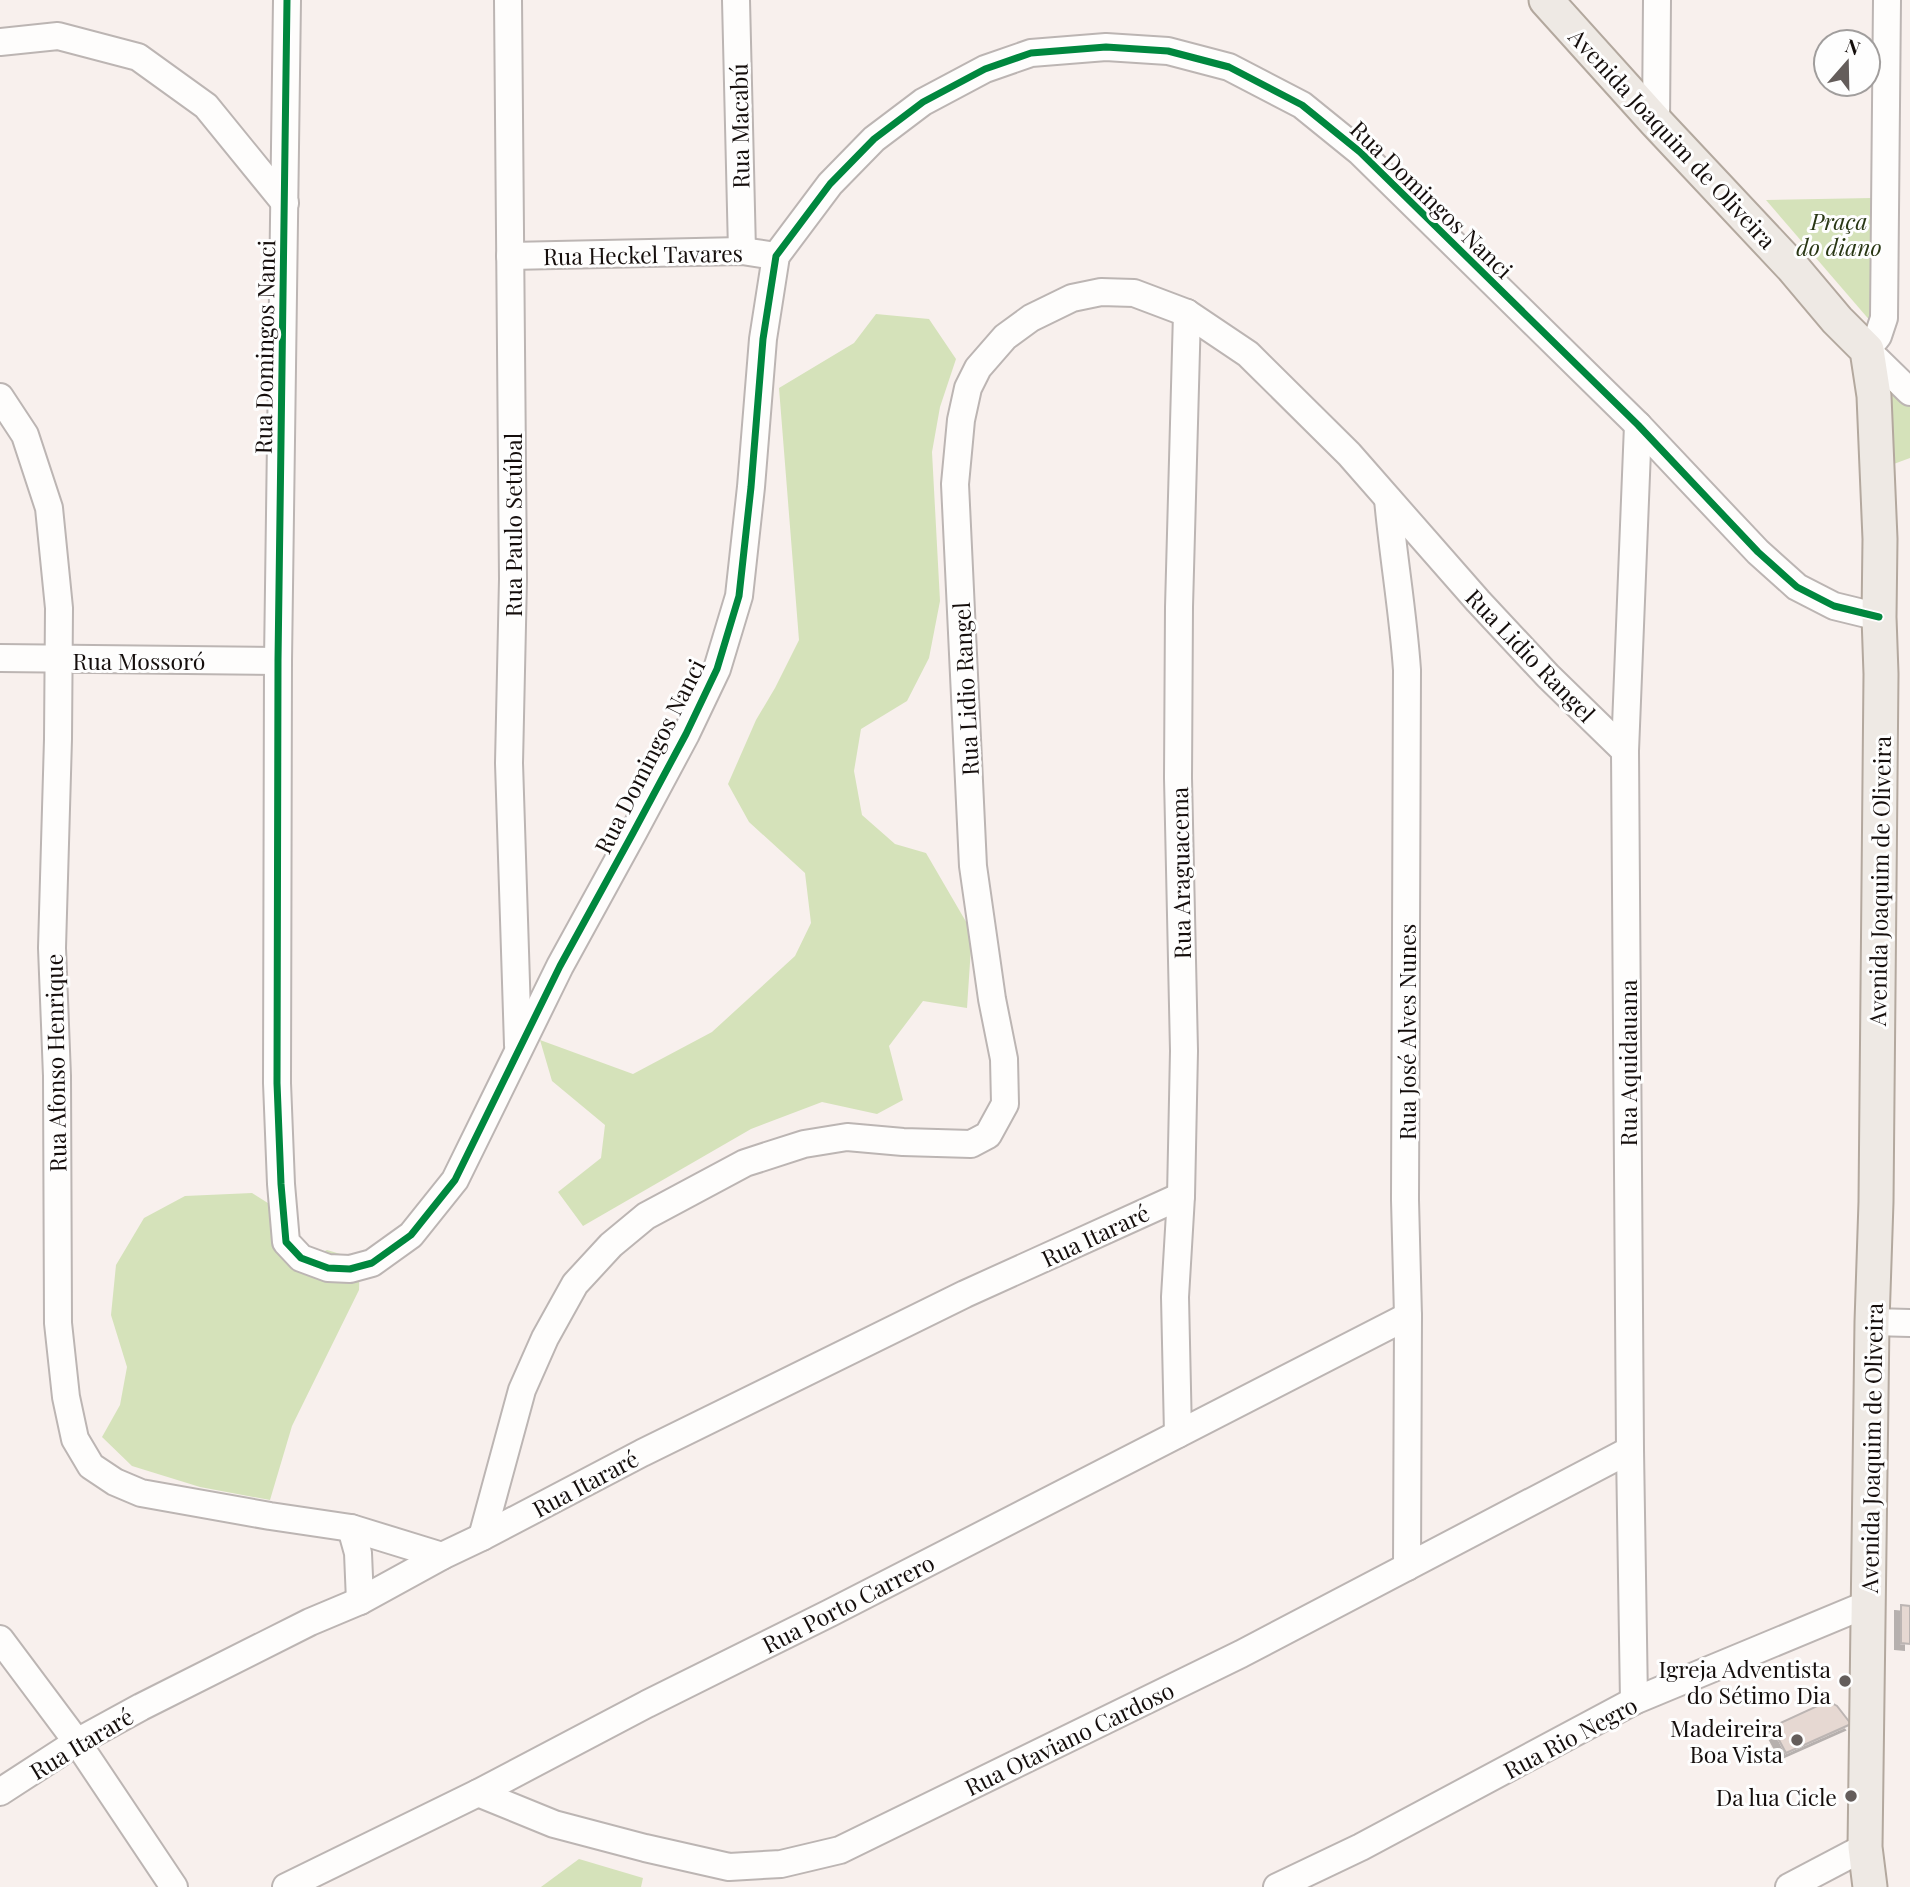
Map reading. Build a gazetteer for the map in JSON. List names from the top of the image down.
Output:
{
  "streets": {
    "main road": ["Avenida Joaquim de Oliveira"],
    "street": [
      "Rua Macabú",
      "Rua Domingos Nanci",
      "Rua Heckel Tavares",
      "Rua Paulo Setúbal",
      "Rua Lidio Rangel",
      "Rua Mossoró",
      "Rua Araguacema",
      "Rua José Alves Nunes",
      "Rua Afonso Henrique",
      "Rua Aquidauana",
      "Rua Itararé",
      "Rua Porto Carrero",
      "Rua Rio Negro",
      "Rua Otaviano Cardoso"
    ]
  },
  "crossings": [
    ["Rua Macabú", "Rua Heckel Tavares"],
    ["Avenida Joaquim de Oliveira", "Rua Domingos Nanci"],
    ["Avenida Joaquim de Oliveira", "Rua Rio Negro"],
    ["Rua Domingos Nanci", "Rua Heckel Tavares"],
    ["Rua Domingos Nanci", "Rua Paulo Setúbal"],
    ["Rua Domingos Nanci", "Rua Mossoró"],
    ["Rua Domingos Nanci", "Rua Aquidauana"],
    ["Rua Heckel Tavares", "Rua Paulo Setúbal"],
    ["Rua Lidio Rangel", "Rua Araguacema"],
    ["Rua Lidio Rangel", "Rua José Alves Nunes"],
    ["Rua Lidio Rangel", "Rua Aquidauana"],
    ["Rua Lidio Rangel", "Rua Itararé"],
    ["Rua Mossoró", "Rua Afonso Henrique"],
    ["Rua Araguacema", "Rua Itararé"],
    ["Rua Araguacema", "Rua Porto Carrero"],
    ["Rua José Alves Nunes", "Rua Porto Carrero"],
    ["Rua José Alves Nunes", "Rua Otaviano Cardoso"],
    ["Rua Afonso Henrique", "Rua Itararé"],
    ["Rua Aquidauana", "Rua Rio Negro"],
    ["Rua Aquidauana", "Rua Otaviano Cardoso"],
    ["Rua Porto Carrero", "Rua Otaviano Cardoso"]
  ],
  "parks": ["Praça do diano"],
  "places": ["Igreja Adventista do Sétimo Dia", "Madeireira Boa Vista", "Da lua Cicle"],
  "north": "top"
}
